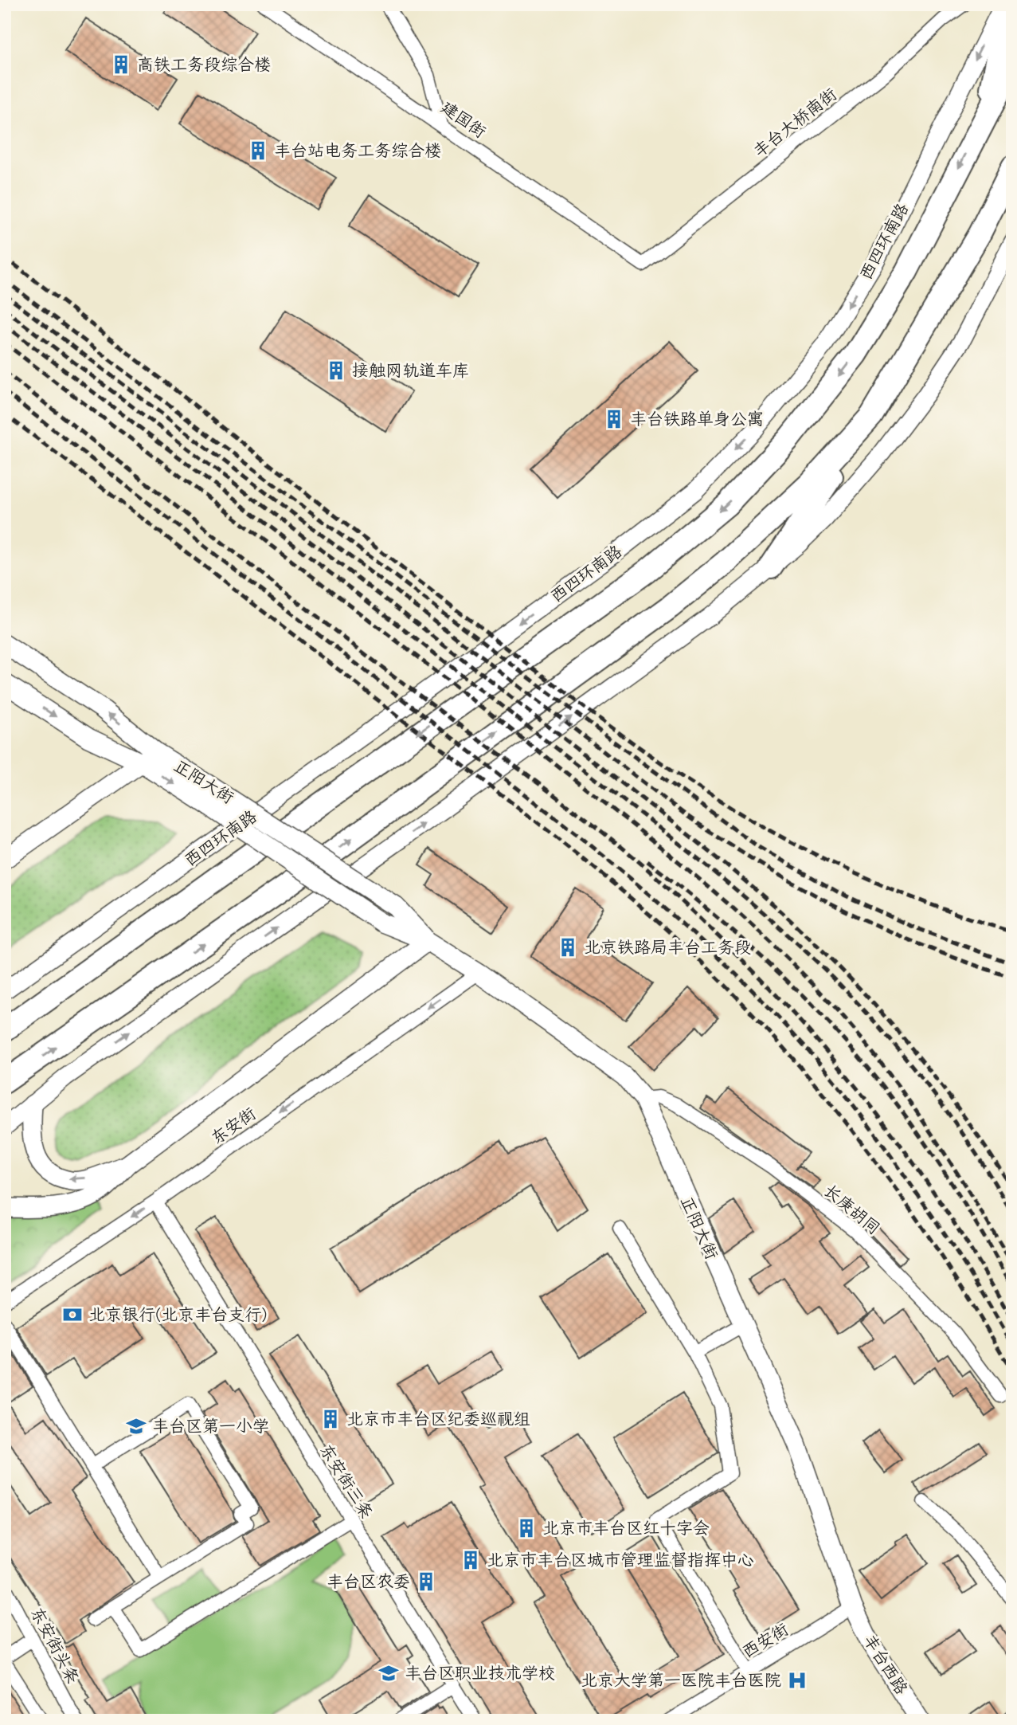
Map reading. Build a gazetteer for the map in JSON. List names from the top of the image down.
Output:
{
  "streets": {
    "highway": ["西四环南路"],
    "main road": ["正阳大街", "丰台西路"],
    "street": [
      "建国街",
      "丰台大桥南街",
      "东安街",
      "长庚胡同",
      "东安街三条",
      "西安街",
      "东安街头条"
    ]
  },
  "crossings": [
    ["建国街", "丰台大桥南街"],
    ["正阳大街", "东安街"],
    ["正阳大街", "长庚胡同"],
    ["正阳大街", "西安街"],
    ["正阳大街", "丰台西路"],
    ["东安街", "东安街三条"],
    ["西安街", "丰台西路"]
  ],
  "one_way": ["东安街"],
  "places": {
    "building": [
      "高铁工务段综合楼",
      "丰台站电务工务综合楼",
      "接触网轨道车库",
      "丰台铁路单身公寓",
      "北京铁路局丰台工务段",
      "北京市丰台区纪委巡视组",
      "北京市丰台区红十字会",
      "北京市丰台区城市管理监督指挥中心",
      "丰台区农委"
    ],
    "bank": ["北京银行(北京丰台支行)"],
    "school or university": ["丰台区第一小学", "丰台区职业技术学校"],
    "hospital": ["北京大学第一医院丰台医院"]
  }
}
